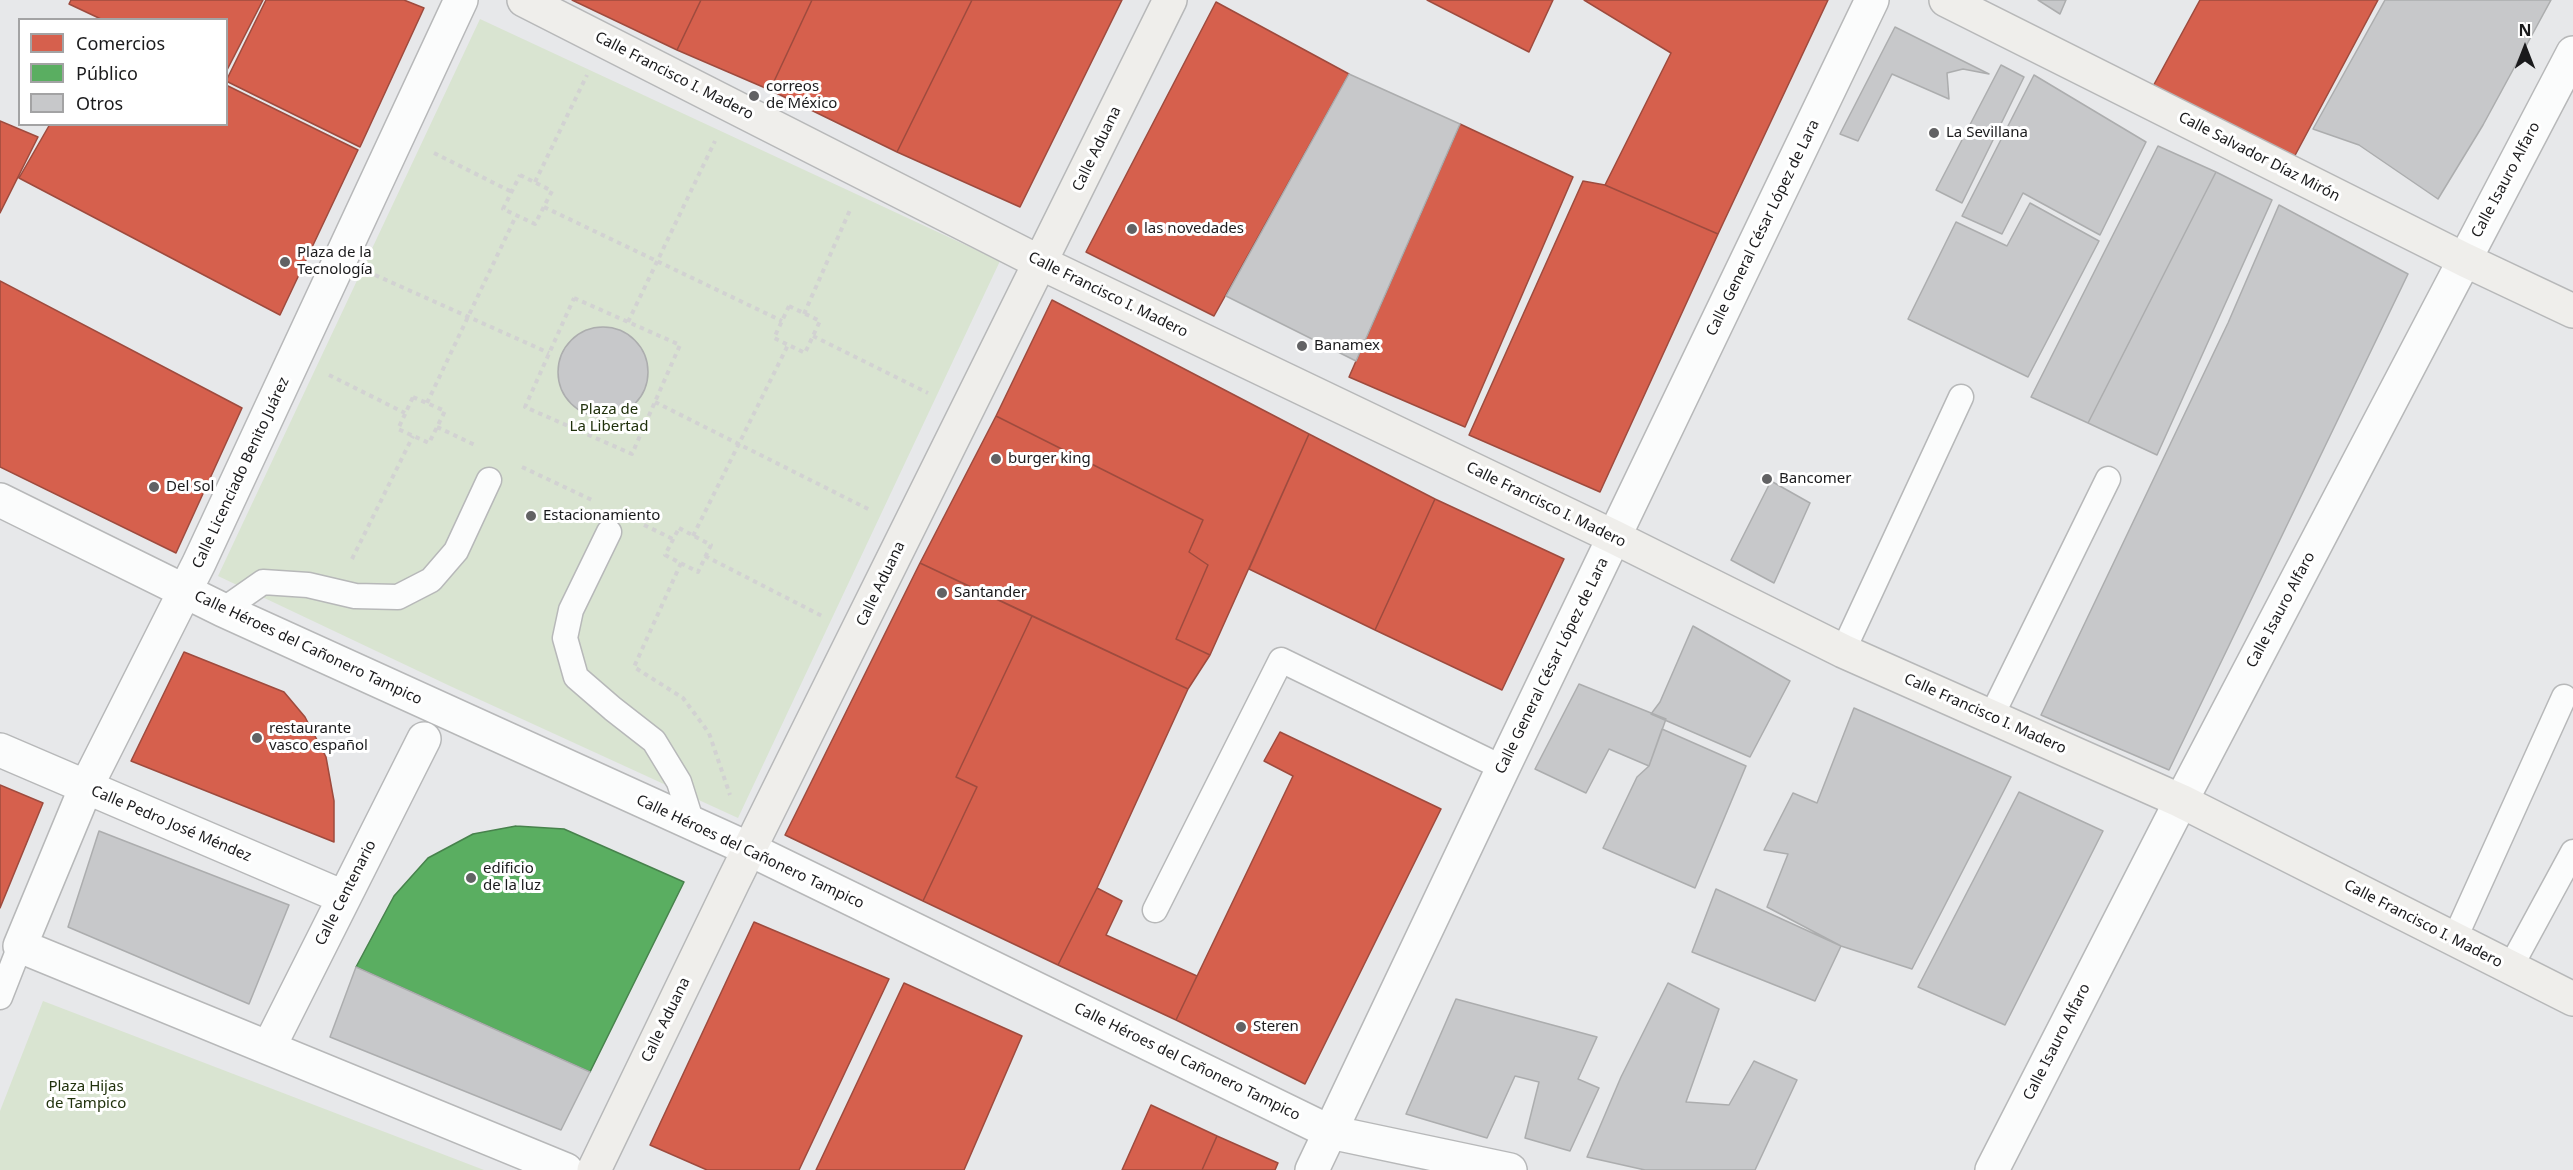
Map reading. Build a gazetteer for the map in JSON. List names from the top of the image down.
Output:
{
  "streets": {
    "street": [
      "Calle Francisco I. Madero",
      "Calle Aduana",
      "Calle Salvador Díaz Mirón",
      "Calle Isauro Alfaro",
      "Calle General César López de Lara",
      "Calle Licenciado Benito Juárez",
      "Calle Héroes del Cañonero Tampico",
      "Calle Pedro José Méndez",
      "Calle Centenario"
    ]
  },
  "crossings": [
    ["Calle Francisco I. Madero", "Calle Aduana"],
    ["Calle Francisco I. Madero", "Calle Isauro Alfaro"],
    ["Calle Francisco I. Madero", "Calle General César López de Lara"],
    ["Calle Aduana", "Calle Héroes del Cañonero Tampico"],
    ["Calle Salvador Díaz Mirón", "Calle Isauro Alfaro"],
    ["Calle General César López de Lara", "Calle Héroes del Cañonero Tampico"],
    ["Calle Licenciado Benito Juárez", "Calle Héroes del Cañonero Tampico"],
    ["Calle Licenciado Benito Juárez", "Calle Pedro José Méndez"],
    ["Calle Pedro José Méndez", "Calle Centenario"]
  ],
  "parks": ["Plaza de La Libertad", "Plaza Hijas de Tampico"],
  "places": [
    "correos de México",
    "La Sevillana",
    "las novedades",
    "Plaza de la Tecnología",
    "Banamex",
    "burger king",
    "Bancomer",
    "Del Sol",
    "Estacionamiento",
    "Santander",
    "restaurante vasco español",
    "edificio de la luz",
    "Steren"
  ],
  "legend": ["Comercios", "Público", "Otros"],
  "north": "top"
}
